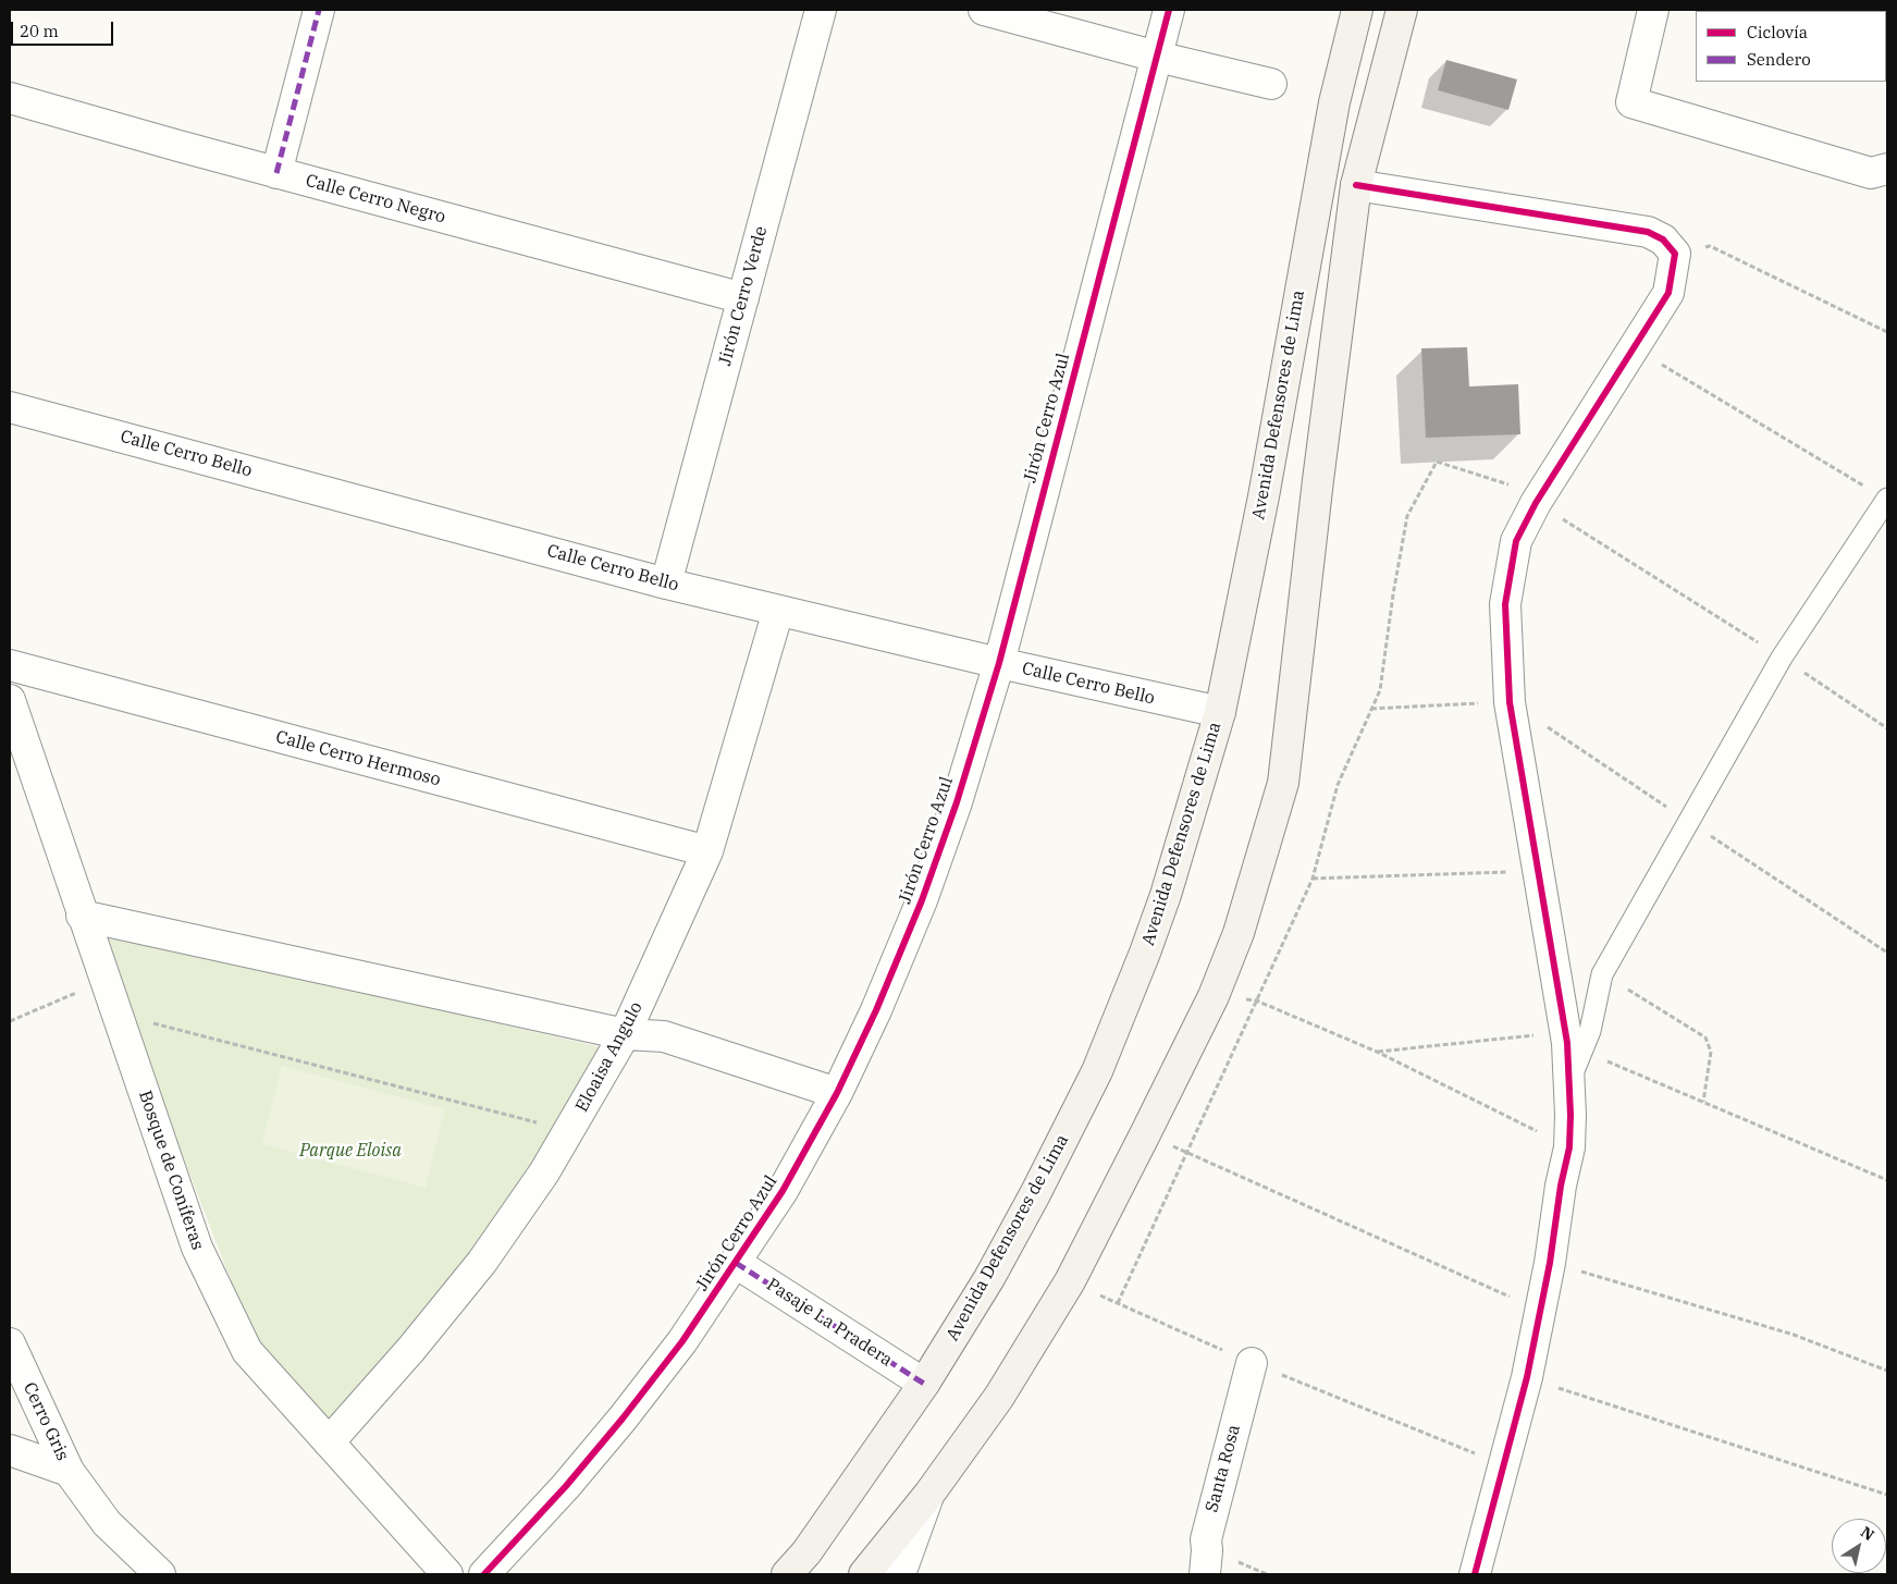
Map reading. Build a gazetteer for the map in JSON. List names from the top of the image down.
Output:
{
  "streets": {
    "main road": ["Avenida Defensores de Lima"],
    "street": [
      "Calle Cerro Negro",
      "Jirón Cerro Verde",
      "Jirón Cerro Azul",
      "Calle Cerro Bello",
      "Calle Cerro Hermoso",
      "Eloaisa Angulo",
      "Bosque de Coníferas",
      "Pasaje La Pradera",
      "Cerro Gris",
      "Santa Rosa"
    ]
  },
  "crossings": [
    ["Calle Cerro Negro", "Jirón Cerro Verde"],
    ["Jirón Cerro Verde", "Calle Cerro Bello"],
    ["Avenida Defensores de Lima", "Calle Cerro Bello"],
    ["Avenida Defensores de Lima", "Pasaje La Pradera"],
    ["Jirón Cerro Azul", "Calle Cerro Bello"],
    ["Jirón Cerro Azul", "Pasaje La Pradera"],
    ["Calle Cerro Bello", "Eloaisa Angulo"],
    ["Calle Cerro Hermoso", "Eloaisa Angulo"],
    ["Eloaisa Angulo", "Bosque de Coníferas"]
  ],
  "parks": ["Parque Eloisa"],
  "legend": ["Ciclovía", "Sendero"],
  "scale_bar": "20 m",
  "north": "top right"
}
